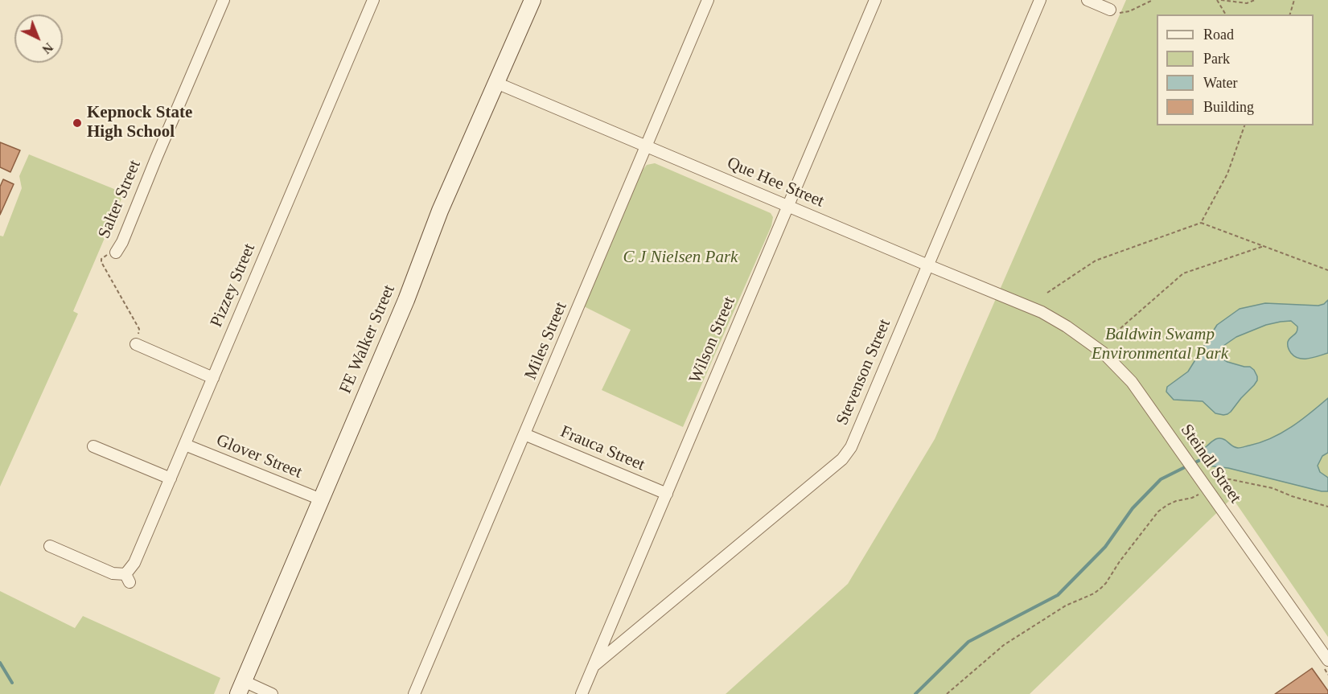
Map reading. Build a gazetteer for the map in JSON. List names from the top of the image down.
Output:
{
  "streets": {
    "main road": ["FE Walker Street"],
    "street": [
      "Que Hee Street",
      "Salter Street",
      "Pizzey Street",
      "Wilson Street",
      "Miles Street",
      "Stevenson Street",
      "Frauca Street",
      "Glover Street",
      "Steindl Street"
    ]
  },
  "crossings": [
    ["Que Hee Street", "FE Walker Street"],
    ["Que Hee Street", "Wilson Street"],
    ["Que Hee Street", "Miles Street"],
    ["Que Hee Street", "Stevenson Street"],
    ["Que Hee Street", "Steindl Street"],
    ["Pizzey Street", "Glover Street"],
    ["FE Walker Street", "Glover Street"],
    ["Wilson Street", "Stevenson Street"],
    ["Wilson Street", "Frauca Street"],
    ["Miles Street", "Frauca Street"]
  ],
  "parks": ["C J Nielsen Park", "Baldwin Swamp Environmental Park"],
  "places": ["Kepnock State High School"],
  "legend": [
    "Road",
    "Park",
    "Water",
    "Building"
  ],
  "north": "bottom right"
}
